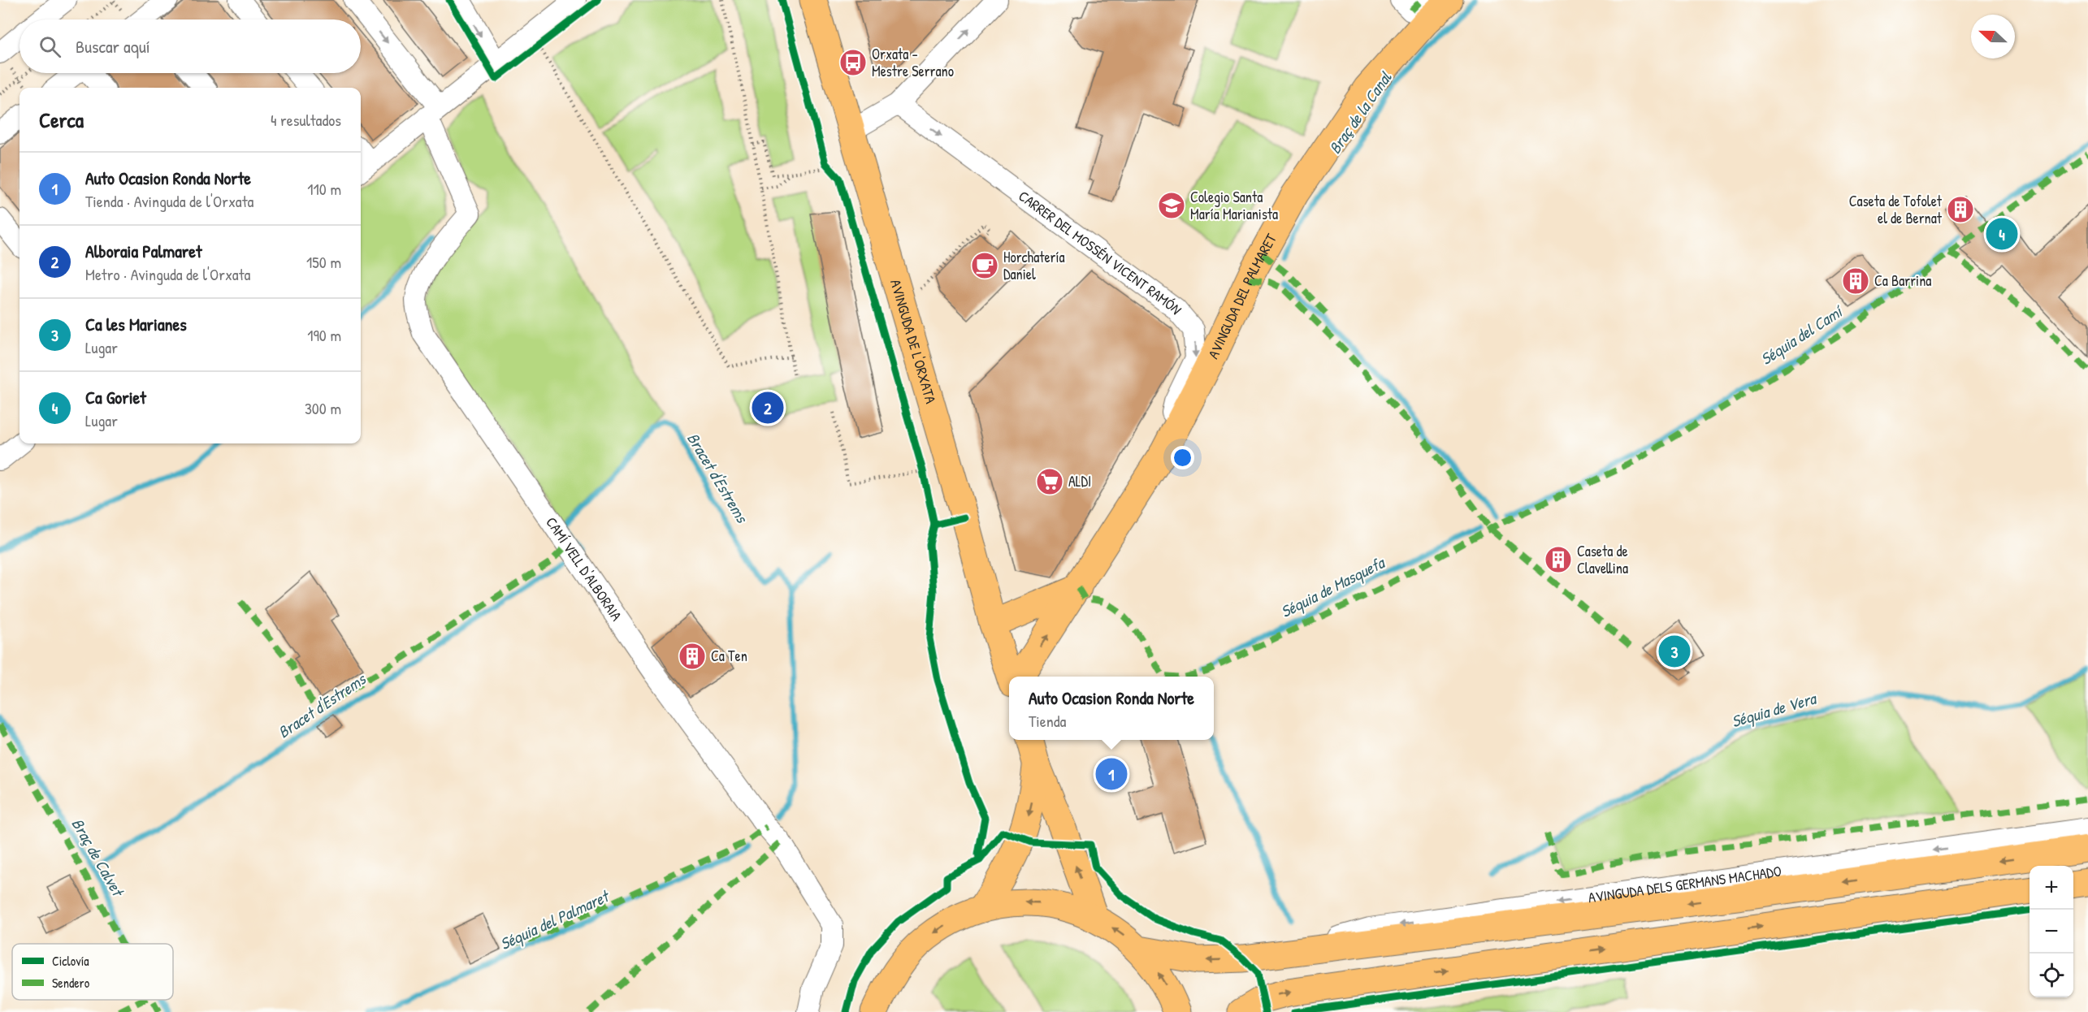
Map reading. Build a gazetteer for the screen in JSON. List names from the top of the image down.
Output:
{
  "streets": {
    "main road": ["AVINGUDA DEL PALMARET", "AVINGUDA DE L'ORXATA", "AVINGUDA DELS GERMANS MACHADO"],
    "street": ["CARRER DEL MOSSÉN VICENT RAMÓN", "CAMÍ VELL D'ALBORAIA"]
  },
  "crossings": [
    ["CARRER DEL MOSSÉN VICENT RAMÓN", "AVINGUDA DEL PALMARET"]
  ],
  "one_way": ["CARRER DEL MOSSÉN VICENT RAMÓN", "AVINGUDA DELS GERMANS MACHADO"],
  "water": [
    "Braç de la Canal",
    "Séquia del Camí",
    "Bracet d'Estrems",
    "Séquia de Masquefa",
    "Séquia de Vera",
    "Braç de Calvet",
    "Séquia del Palmaret"
  ],
  "places": {
    "bus stop": ["Orxata - Mestre Serrano"],
    "school or university": ["Colegio Santa María Marianista"],
    "building": [
      "Caseta de Tofolet el de Bernat",
      "Ca Barrina",
      "Caseta de Clavellina",
      "Ca Ten"
    ],
    "cafe": ["Horchatería Daniel"],
    "supermarket": ["ALDI"]
  },
  "legend": ["Ciclovía", "Sendero"],
  "north": "left",
  "page": {
    "search": "Buscar aquí",
    "heading": ["Cerca", "4 resultados"],
    "list": [
      {
        "mark": "1",
        "name": "Auto Ocasion Ronda Norte",
        "note": "Tienda · Avinguda de l'Orxata",
        "value": "110 m"
      },
      {
        "mark": "2",
        "name": "Alboraia Palmaret",
        "note": "Metro · Avinguda de l'Orxata",
        "value": "150 m"
      },
      {
        "mark": "3",
        "name": "Ca les Marianes",
        "note": "Lugar",
        "value": "190 m"
      },
      {
        "mark": "4",
        "name": "Ca Goriet",
        "note": "Lugar",
        "value": "300 m"
      }
    ],
    "pins": [
      "4",
      "2",
      "3",
      "1"
    ],
    "popup": ["Auto Ocasion Ronda Norte", "Tienda"],
    "map_buttons": ["+", "−"]
  }
}
